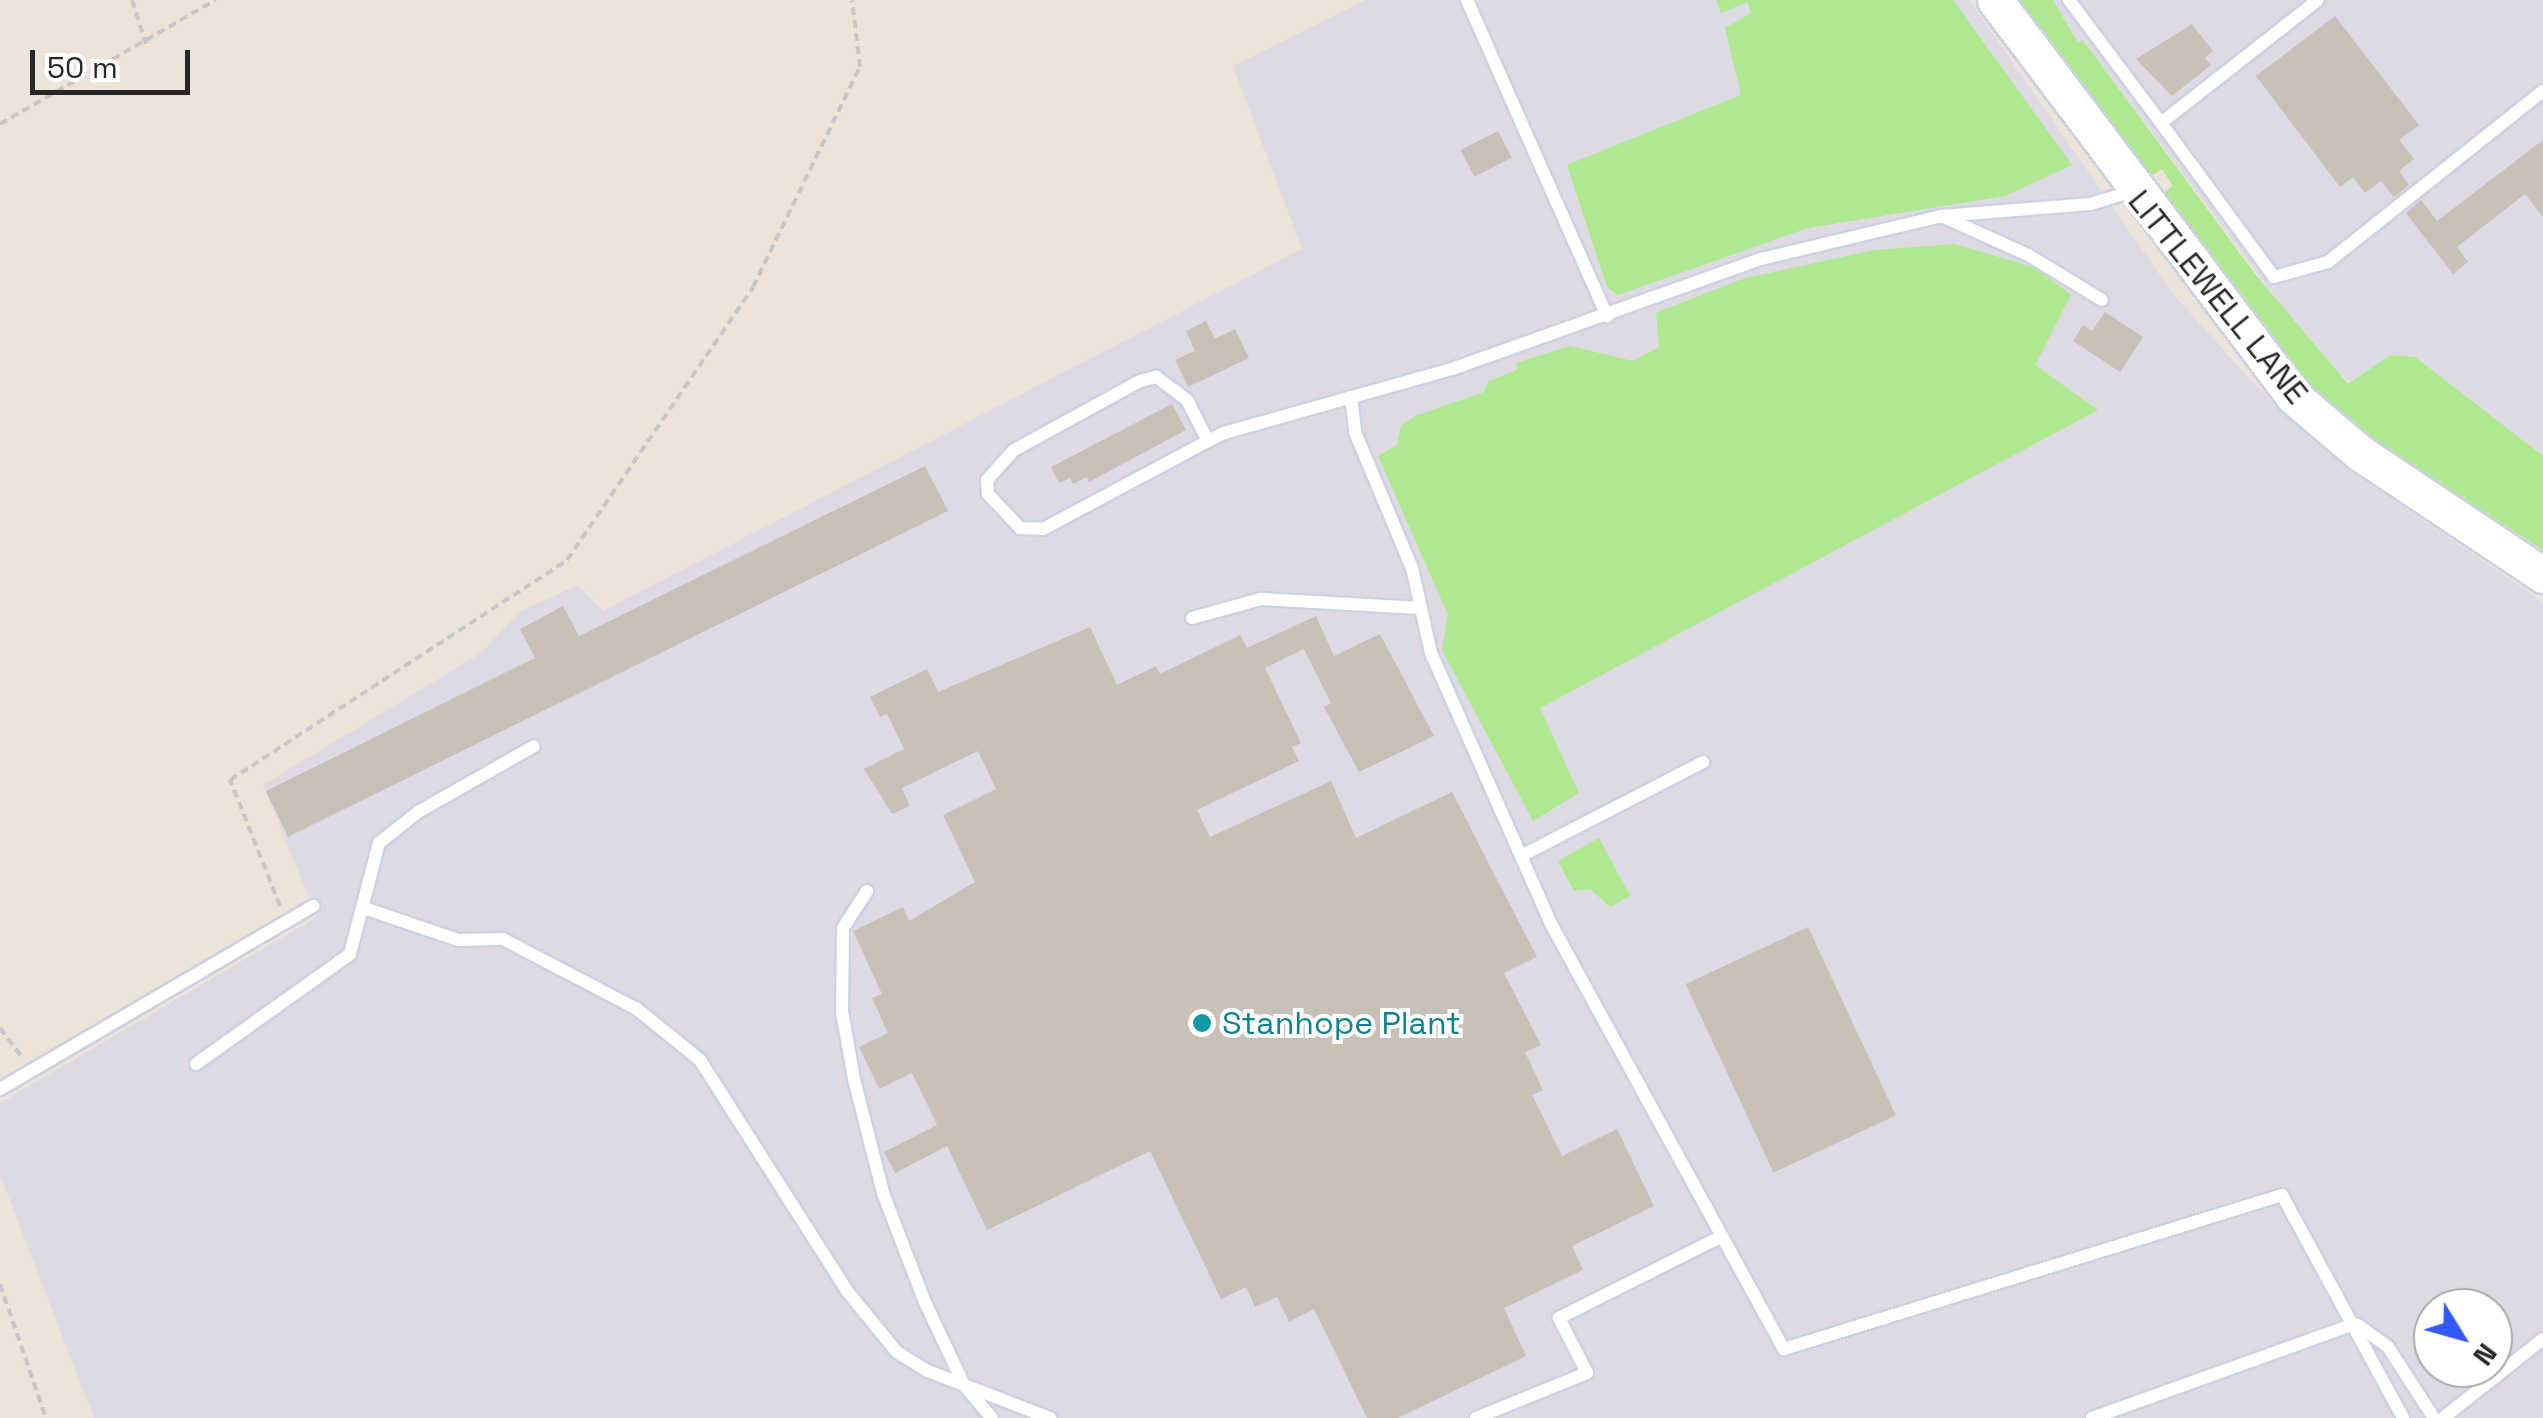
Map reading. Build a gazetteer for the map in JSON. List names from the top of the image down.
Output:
{
  "streets": {
    "street": ["LITTLEWELL LANE"]
  },
  "places": ["Stanhope Plant"],
  "scale_bar": "50 m",
  "north": "bottom right"
}
